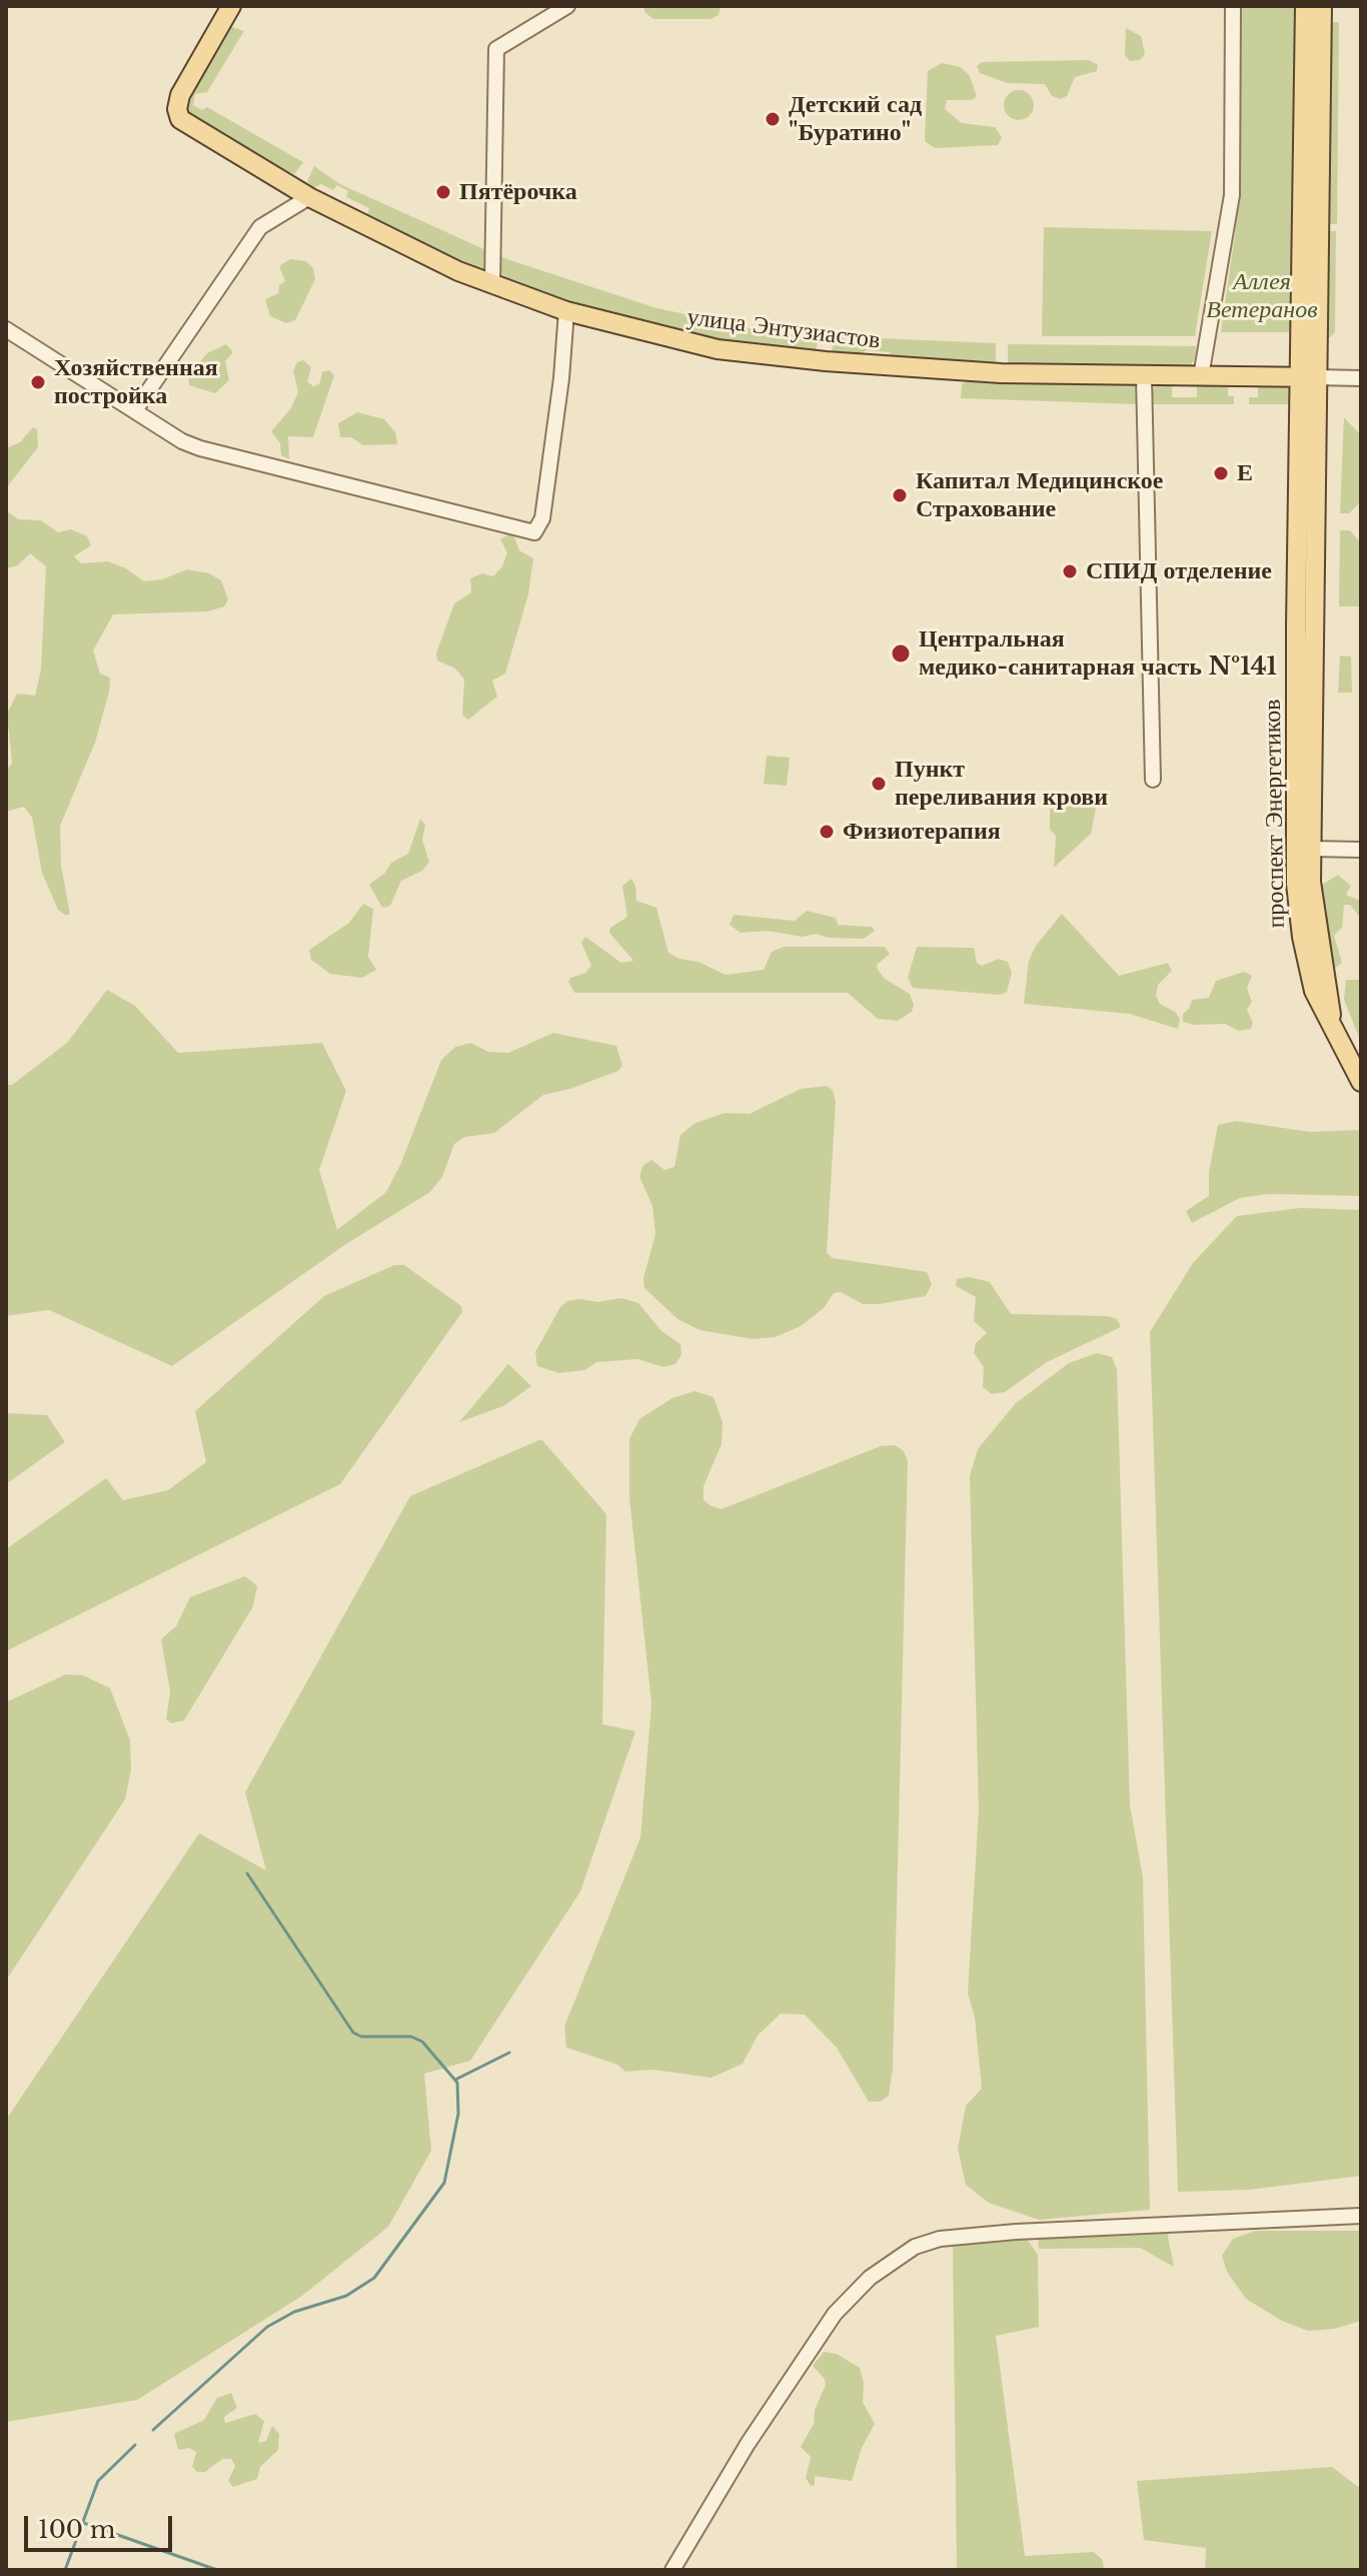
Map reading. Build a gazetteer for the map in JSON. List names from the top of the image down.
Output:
{
  "streets": {
    "main road": ["улица Энтузиастов", "проспект Энергетиков"]
  },
  "crossings": [
    ["улица Энтузиастов", "проспект Энергетиков"]
  ],
  "parks": ["Аллея Ветеранов"],
  "places": [
    "Детский сад \"Буратино\"",
    "Пятёрочка",
    "Хозяйственная постройка",
    "Е",
    "Капитал Медицинское Страхование",
    "СПИД отделение",
    "Центральная медико-санитарная часть №141",
    "Пункт переливания крови",
    "Физиотерапия"
  ],
  "scale_bar": "100 m"
}
